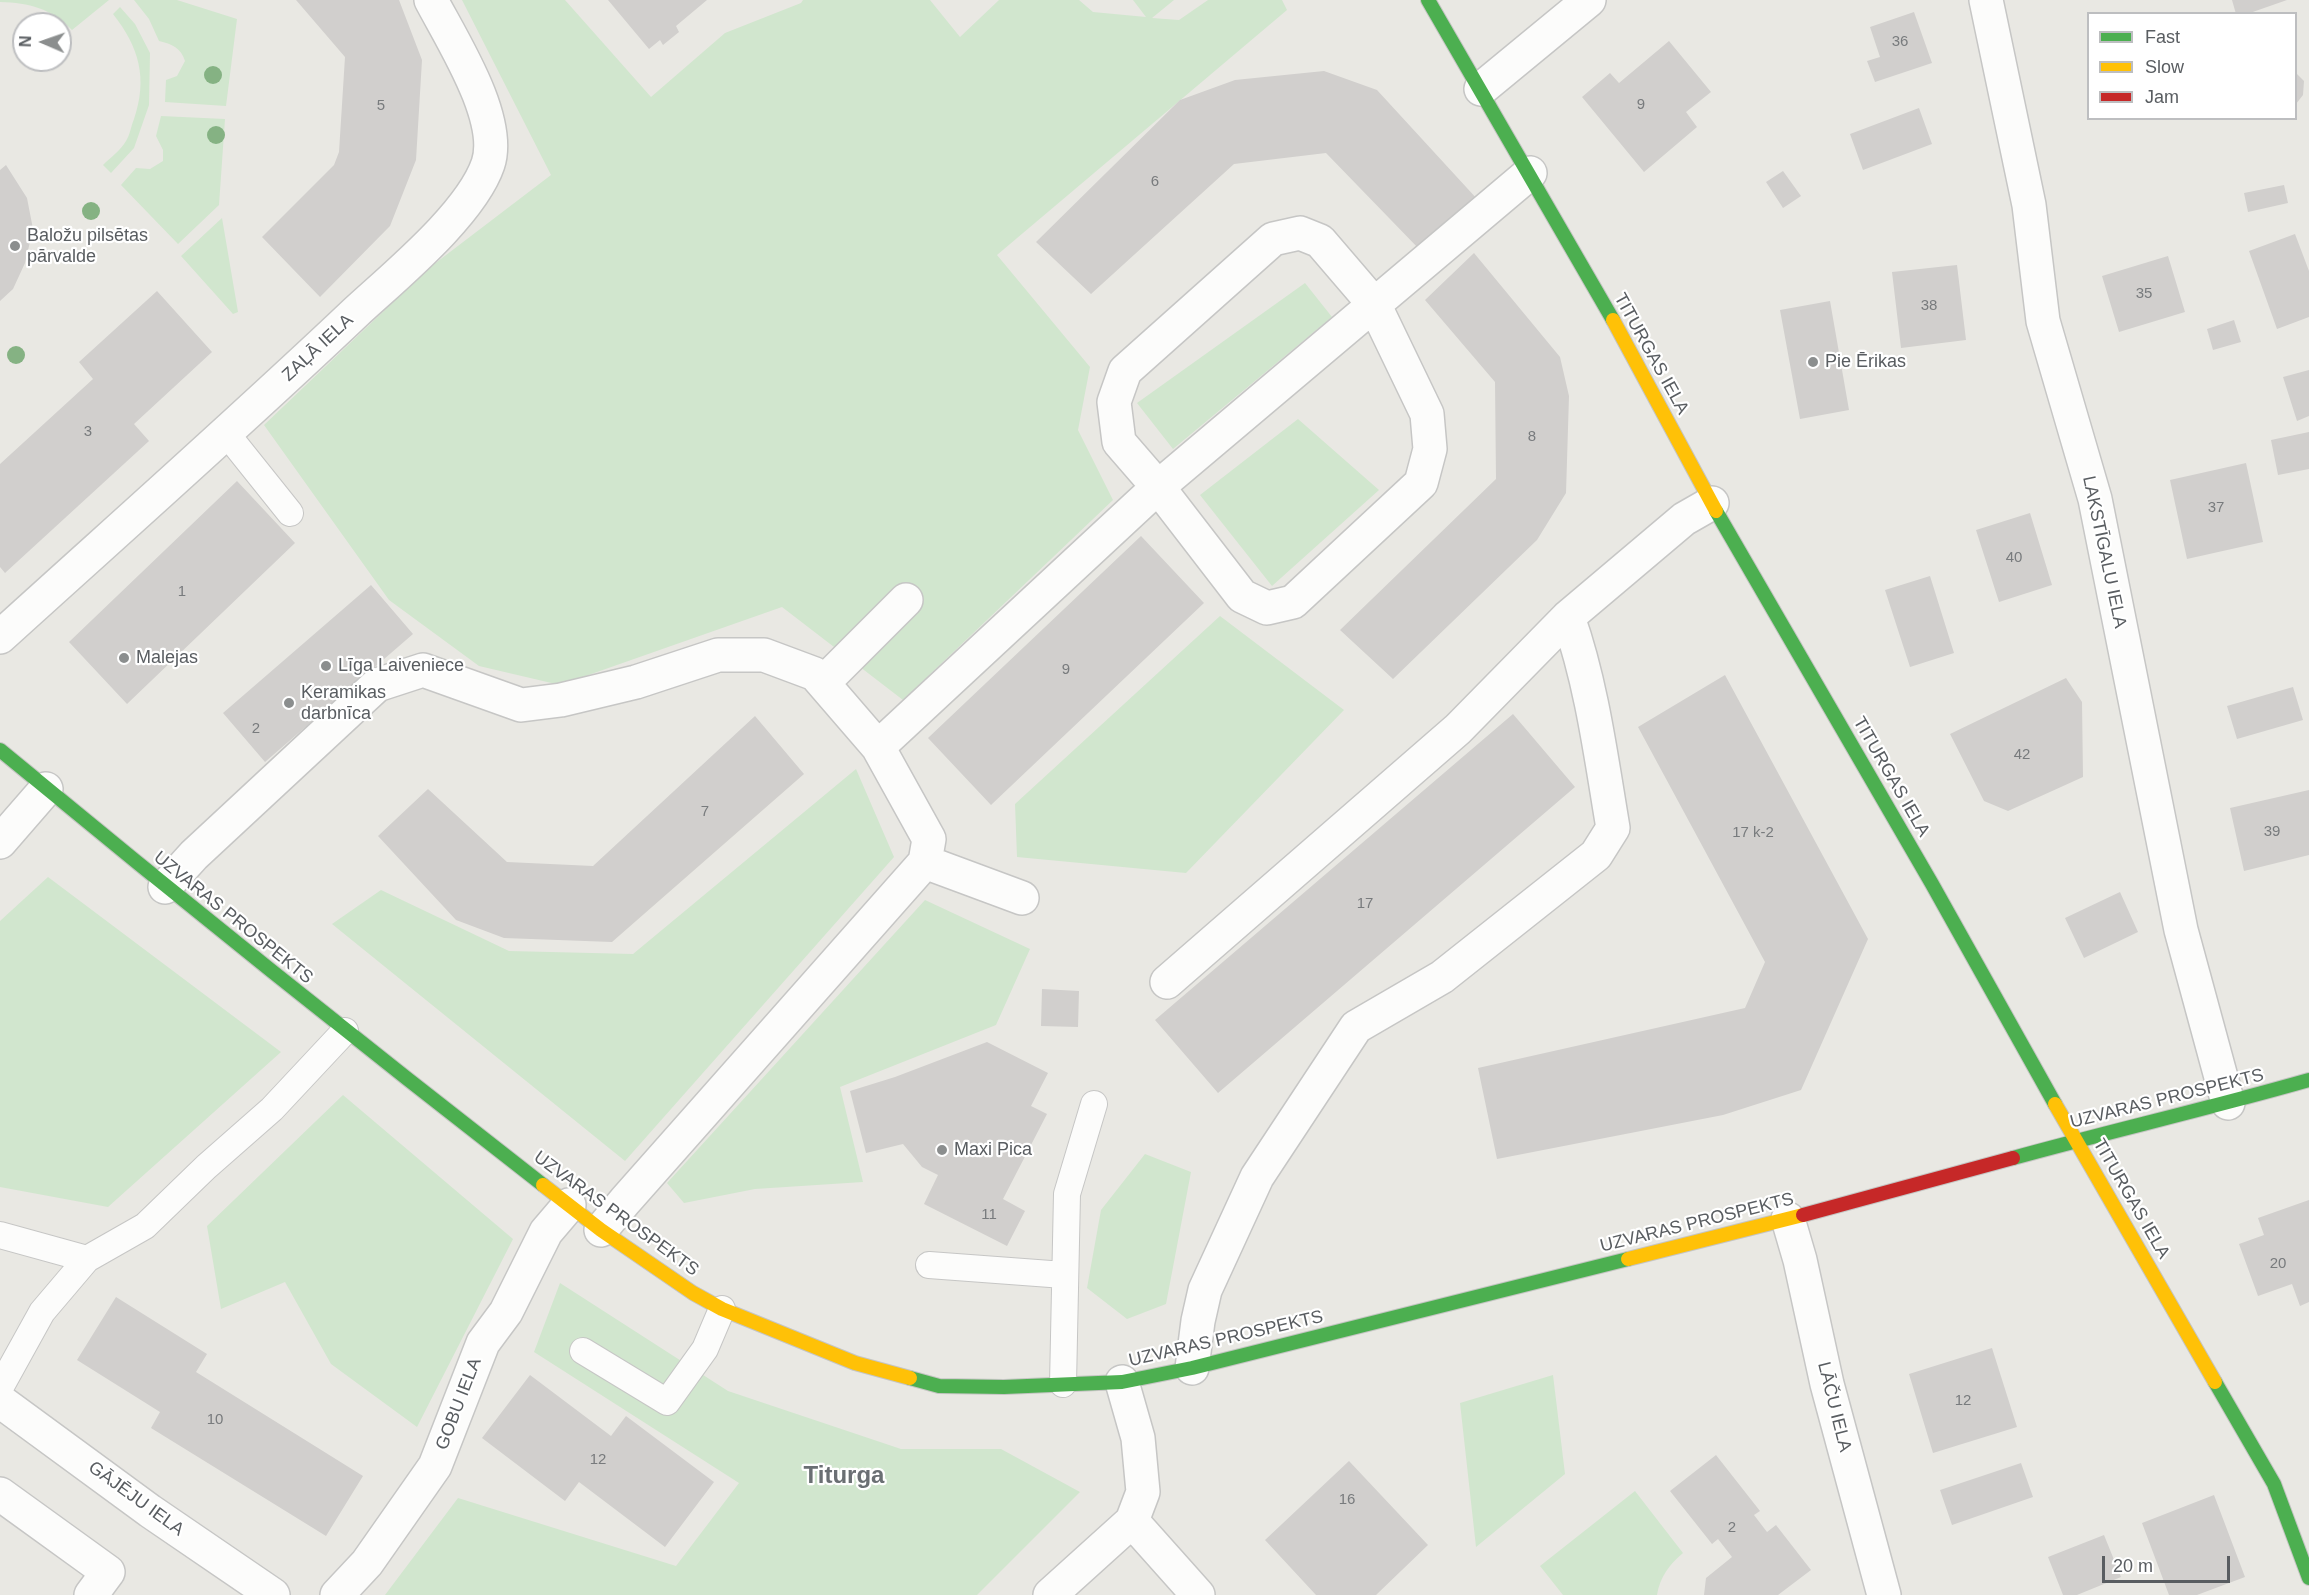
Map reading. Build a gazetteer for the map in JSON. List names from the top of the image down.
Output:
{
  "streets": {
    "street": [
      "ZAĻĀ IELA",
      "TITURGAS IELA",
      "LAKSTĪGALU IELA",
      "UZVARAS PROSPEKTS",
      "GOBU IELA",
      "LĀČU IELA",
      "GĀJĒJU IELA"
    ]
  },
  "crossings": [
    ["TITURGAS IELA", "UZVARAS PROSPEKTS"],
    ["LAKSTĪGALU IELA", "UZVARAS PROSPEKTS"],
    ["UZVARAS PROSPEKTS", "GOBU IELA"],
    ["UZVARAS PROSPEKTS", "LĀČU IELA"]
  ],
  "districts": ["Titurga"],
  "places": [
    "Baložu pilsētas pārvalde",
    "Pie Ērikas",
    "Malejas",
    "Līga Laiveniece",
    "Keramikas darbnīca",
    "Maxi Pica"
  ],
  "house_numbers": [
    "36",
    "9",
    "5",
    "6",
    "35",
    "38",
    "3",
    "8",
    "37",
    "40",
    "1",
    "9",
    "2",
    "42",
    "7",
    "39",
    "17 k-2",
    "17",
    "11",
    "20",
    "12",
    "10",
    "12",
    "16",
    "2"
  ],
  "legend": ["Fast", "Slow", "Jam"],
  "scale_bar": "20 m",
  "north": "left"
}
